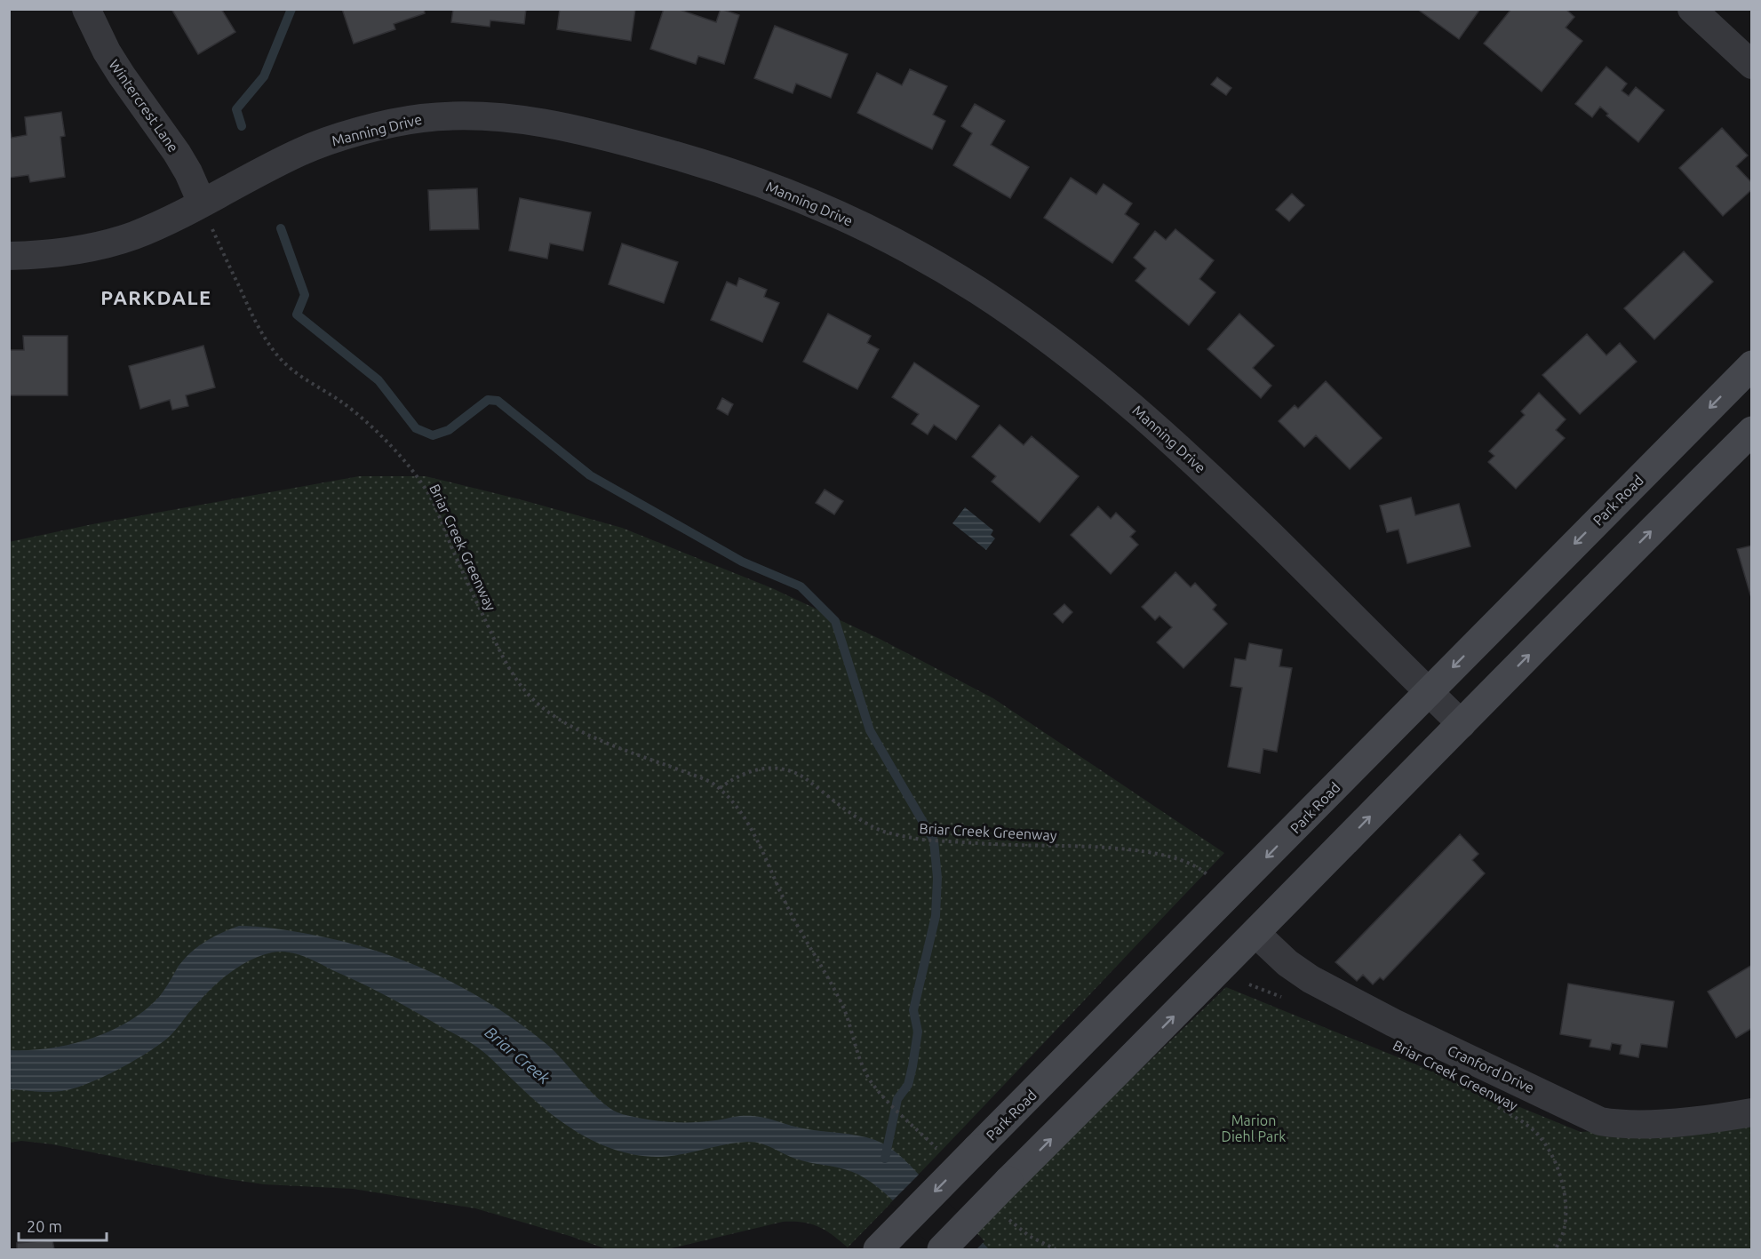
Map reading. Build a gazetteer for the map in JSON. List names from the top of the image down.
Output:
{
  "streets": {
    "main road": ["Park Road"],
    "street": ["Wintercrest Lane", "Manning Drive", "Cranford Drive"],
    "path": ["Briar Creek Greenway"]
  },
  "crossings": [
    ["Wintercrest Lane", "Manning Drive"],
    ["Wintercrest Lane", "Briar Creek Greenway"],
    ["Manning Drive", "Park Road"],
    ["Manning Drive", "Briar Creek Greenway"]
  ],
  "districts": ["PARKDALE"],
  "water": ["Briar Creek"],
  "parks": ["Marion Diehl Park"],
  "scale_bar": "20 m"
}
